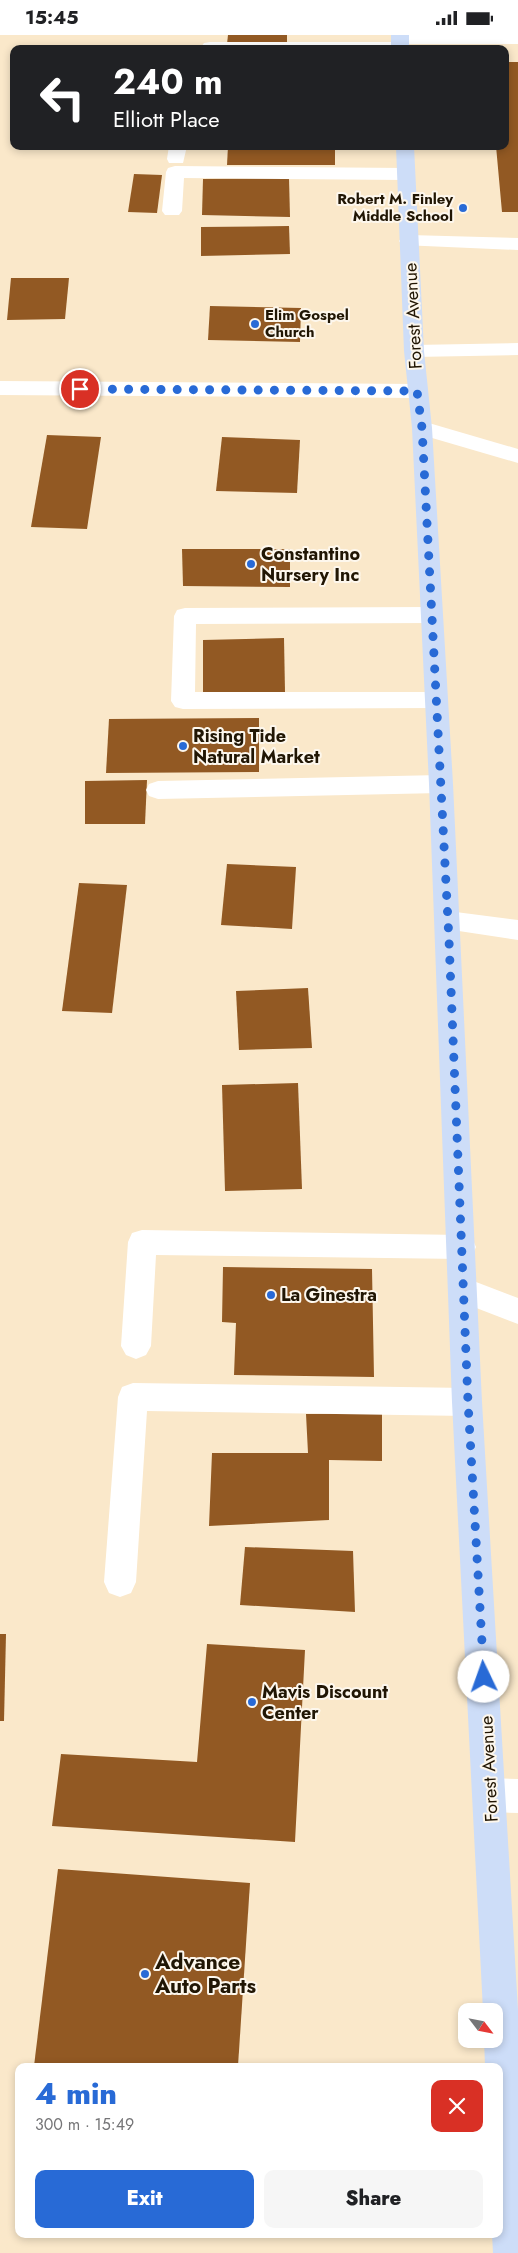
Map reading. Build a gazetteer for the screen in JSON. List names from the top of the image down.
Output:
{
  "streets": {
    "main road": ["Forest Avenue"]
  },
  "places": [
    "Robert M. Finley Middle School",
    "Elim Gospel Church",
    "Constantino Nursery Inc",
    "Rising Tide Natural Market",
    "La Ginestra",
    "Mavis Discount Center",
    "Advance Auto Parts"
  ],
  "north": "bottom right",
  "page": {
    "status": "15:45",
    "turn": ["240 m", "Elliott Place"],
    "heading": ["4 min", "300 m · 15:49"],
    "buttons": ["Exit", "Share"]
  }
}
